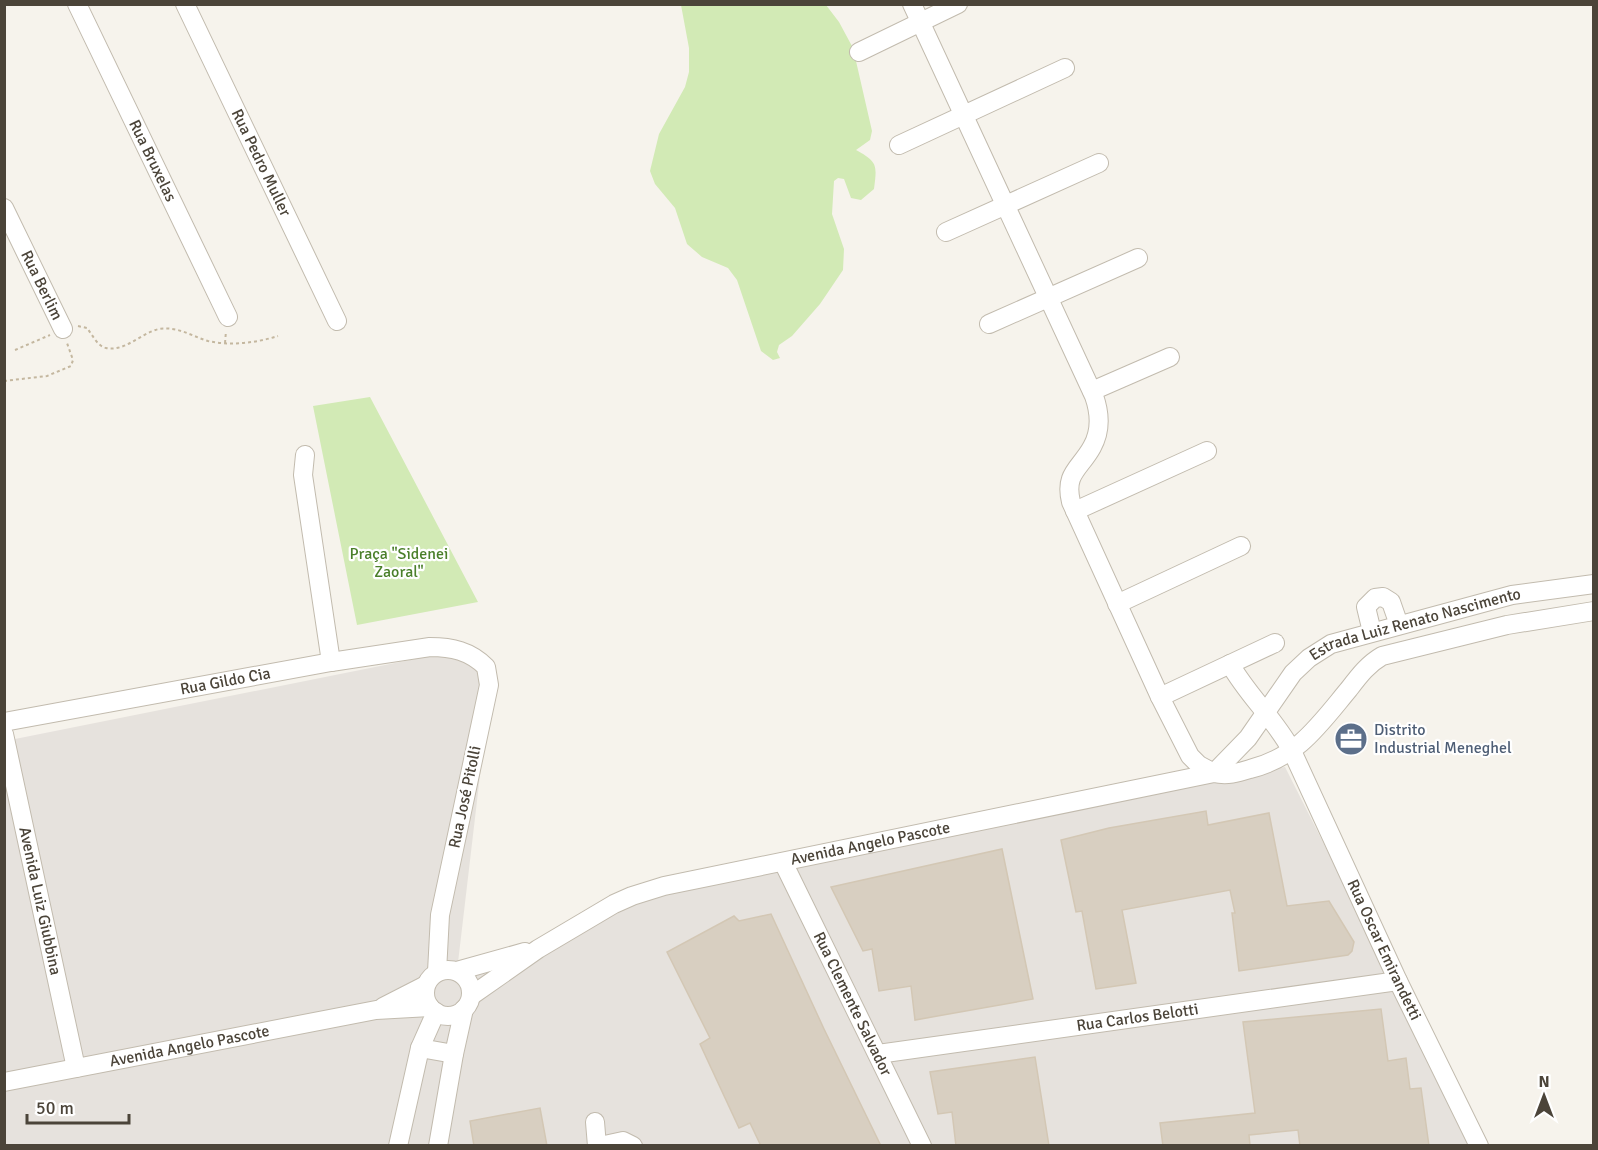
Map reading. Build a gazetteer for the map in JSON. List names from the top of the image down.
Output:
{
  "streets": {
    "street": [
      "Rua Bruxelas",
      "Rua Pedro Muller",
      "Rua Berlim",
      "Estrada Luiz Renato Nascimento",
      "Rua Gildo Cia",
      "Rua José Pitolli",
      "Avenida Angelo Pascote",
      "Avenida Luiz Giubbina",
      "Rua Oscar Emirandetti",
      "Rua Clemente Salvador",
      "Rua Carlos Belotti"
    ]
  },
  "crossings": [
    ["Estrada Luiz Renato Nascimento", "Avenida Angelo Pascote"],
    ["Estrada Luiz Renato Nascimento", "Rua Oscar Emirandetti"],
    ["Rua Gildo Cia", "Rua José Pitolli"],
    ["Rua José Pitolli", "Avenida Angelo Pascote"],
    ["Avenida Angelo Pascote", "Avenida Luiz Giubbina"],
    ["Avenida Angelo Pascote", "Rua Oscar Emirandetti"],
    ["Avenida Angelo Pascote", "Rua Clemente Salvador"],
    ["Rua Oscar Emirandetti", "Rua Carlos Belotti"],
    ["Rua Clemente Salvador", "Rua Carlos Belotti"]
  ],
  "parks": ["Praça \"Sidenei Zaoral\""],
  "places": {
    "office": ["Distrito Industrial Meneghel"]
  },
  "scale_bar": "50 m",
  "north": "top"
}
